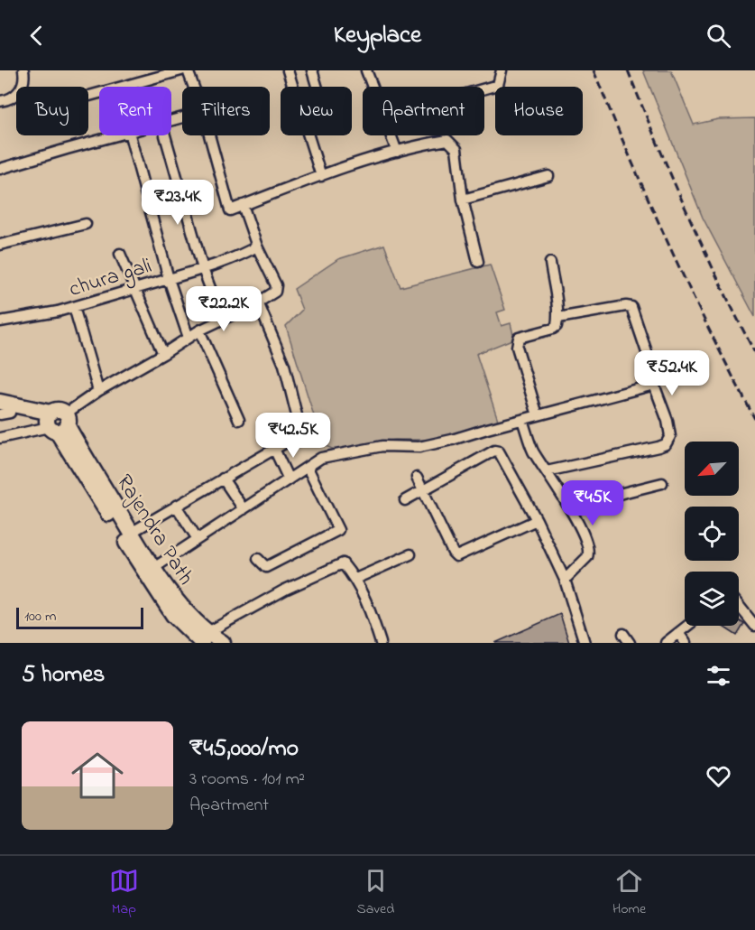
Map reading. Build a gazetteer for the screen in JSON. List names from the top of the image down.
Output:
{
  "streets": {
    "main road": ["Rajendra Path"],
    "street": ["chura gali"]
  },
  "scale_bar": "100 m",
  "north": "bottom left",
  "page": {
    "header": "Keyplace",
    "chip": [
      "Buy",
      "Rent",
      "Filters",
      "New",
      "Apartment",
      "House"
    ],
    "price": [
      "₹23.4K",
      "₹22.2K",
      "₹52.4K",
      "₹42.5K",
      "₹45K"
    ],
    "scale": "100 m",
    "heading": "5 homes",
    "list": [
      {
        "name": "₹45,000/mo",
        "note": "3 rooms · 101 m² · Apartment"
      }
    ],
    "tabs": ["Map", "Saved", "Home"]
  }
}
